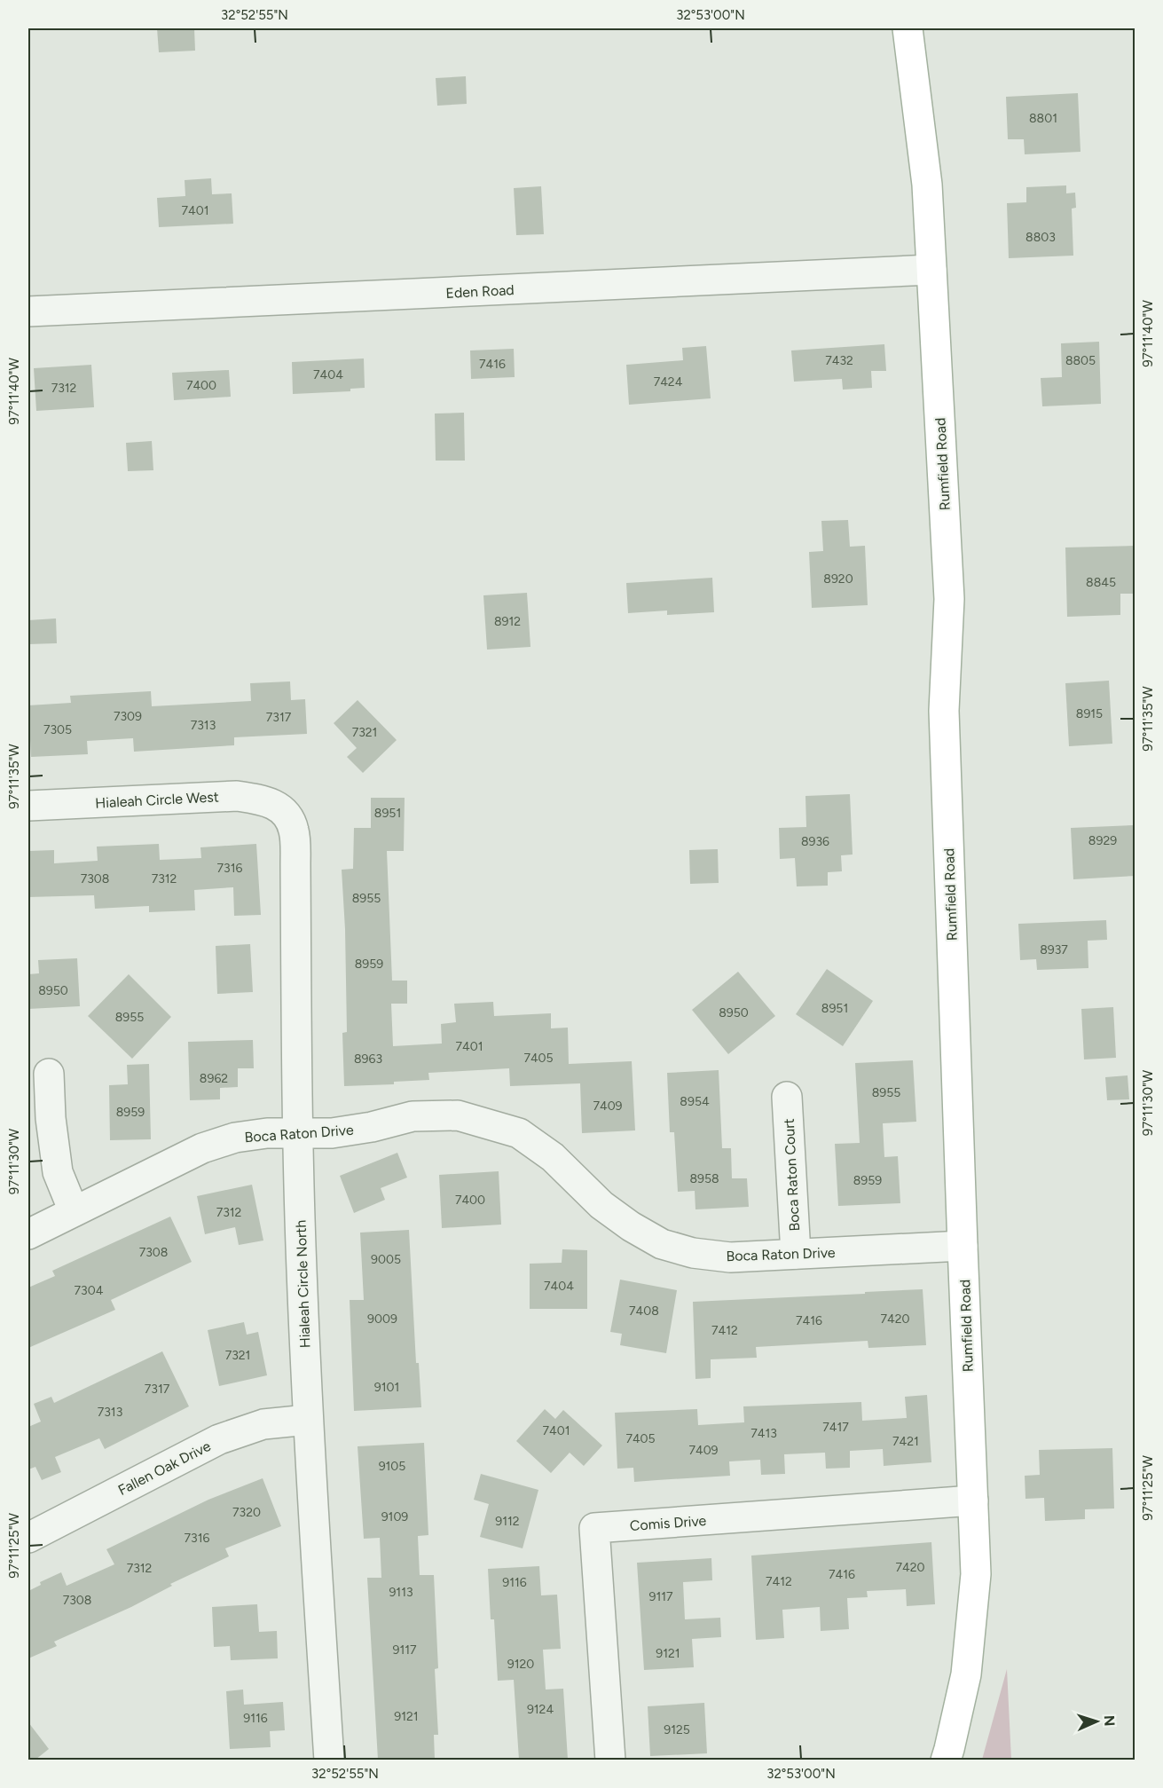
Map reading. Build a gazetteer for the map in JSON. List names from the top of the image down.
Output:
{
  "streets": {
    "main road": ["Rumfield Road"],
    "street": [
      "Eden Road",
      "Hialeah Circle West",
      "Boca Raton Drive",
      "Boca Raton Court",
      "Hialeah Circle North",
      "Fallen Oak Drive",
      "Comis Drive"
    ]
  },
  "crossings": [
    ["Eden Road", "Rumfield Road"],
    ["Rumfield Road", "Boca Raton Drive"],
    ["Rumfield Road", "Comis Drive"],
    ["Hialeah Circle West", "Hialeah Circle North"],
    ["Boca Raton Drive", "Boca Raton Court"],
    ["Boca Raton Drive", "Hialeah Circle North"],
    ["Hialeah Circle North", "Fallen Oak Drive"]
  ],
  "house_numbers": [
    "8801",
    "7401",
    "8803",
    "7432",
    "8805",
    "7416",
    "7404",
    "7424",
    "7400",
    "7312",
    "8920",
    "8845",
    "8912",
    "8915",
    "7309",
    "7317",
    "7313",
    "7305",
    "7321",
    "8951",
    "8929",
    "8936",
    "7316",
    "7308",
    "7312",
    "8955",
    "8937",
    "8959",
    "8950",
    "8951",
    "8950",
    "8955",
    "7401",
    "7405",
    "8963",
    "8962",
    "8955",
    "8954",
    "7409",
    "8959",
    "8958",
    "8959",
    "7400",
    "7312",
    "7308",
    "9005",
    "7404",
    "7304",
    "7408",
    "9009",
    "7420",
    "7416",
    "7412",
    "7321",
    "9101",
    "7317",
    "7313",
    "7417",
    "7401",
    "7413",
    "7405",
    "7421",
    "7409",
    "9105",
    "7320",
    "9109",
    "9112",
    "7316",
    "7420",
    "7312",
    "7416",
    "7412",
    "9116",
    "9113",
    "9117",
    "7308",
    "9117",
    "9121",
    "9120",
    "9124",
    "9121",
    "9116",
    "9125"
  ],
  "north": "right",
  "coordinates": [
    "32°52'55\"N",
    "32°53'00\"N",
    "97°11'40\"W",
    "97°11'35\"W",
    "97°11'30\"W",
    "97°11'25\"W"
  ]
}
